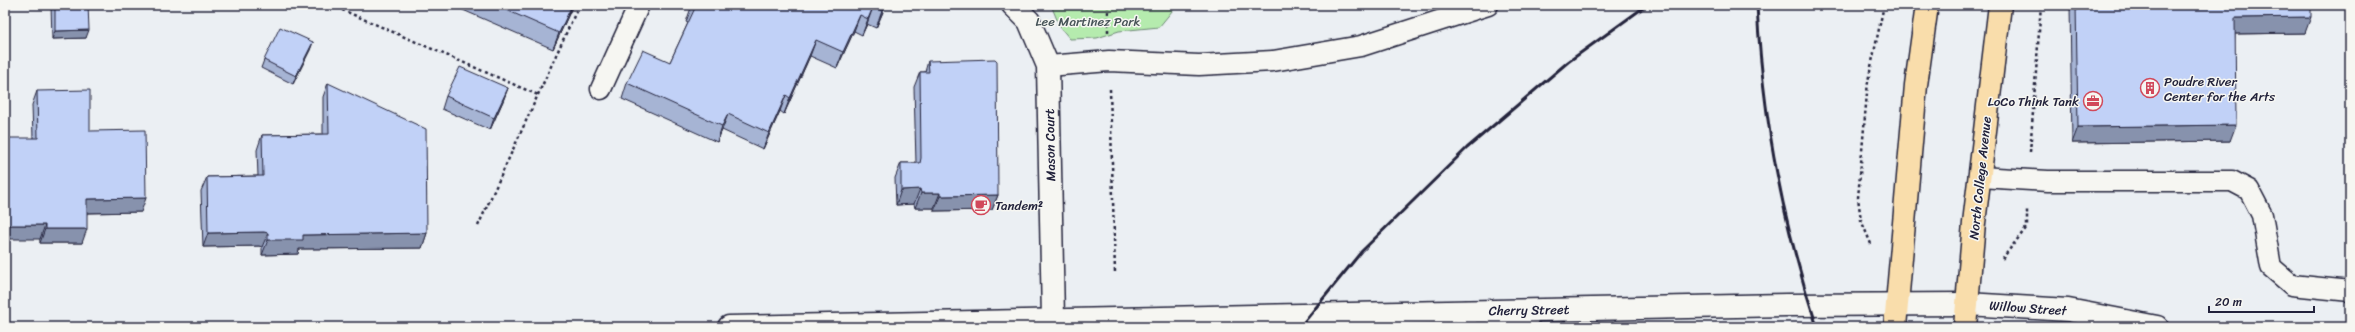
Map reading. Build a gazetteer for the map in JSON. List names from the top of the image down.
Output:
{
  "streets": {
    "highway": ["North College Avenue"],
    "street": ["Mason Court", "Willow Street", "Cherry Street"]
  },
  "crossings": [
    ["Mason Court", "Cherry Street"],
    ["North College Avenue", "Willow Street"],
    ["Willow Street", "Cherry Street"]
  ],
  "parks": ["Lee Martinez Park"],
  "places": {
    "building": ["Poudre River Center for the Arts"],
    "office": ["LoCo Think Tank"],
    "cafe": ["Tandem²"]
  },
  "scale_bar": "20 m"
}
